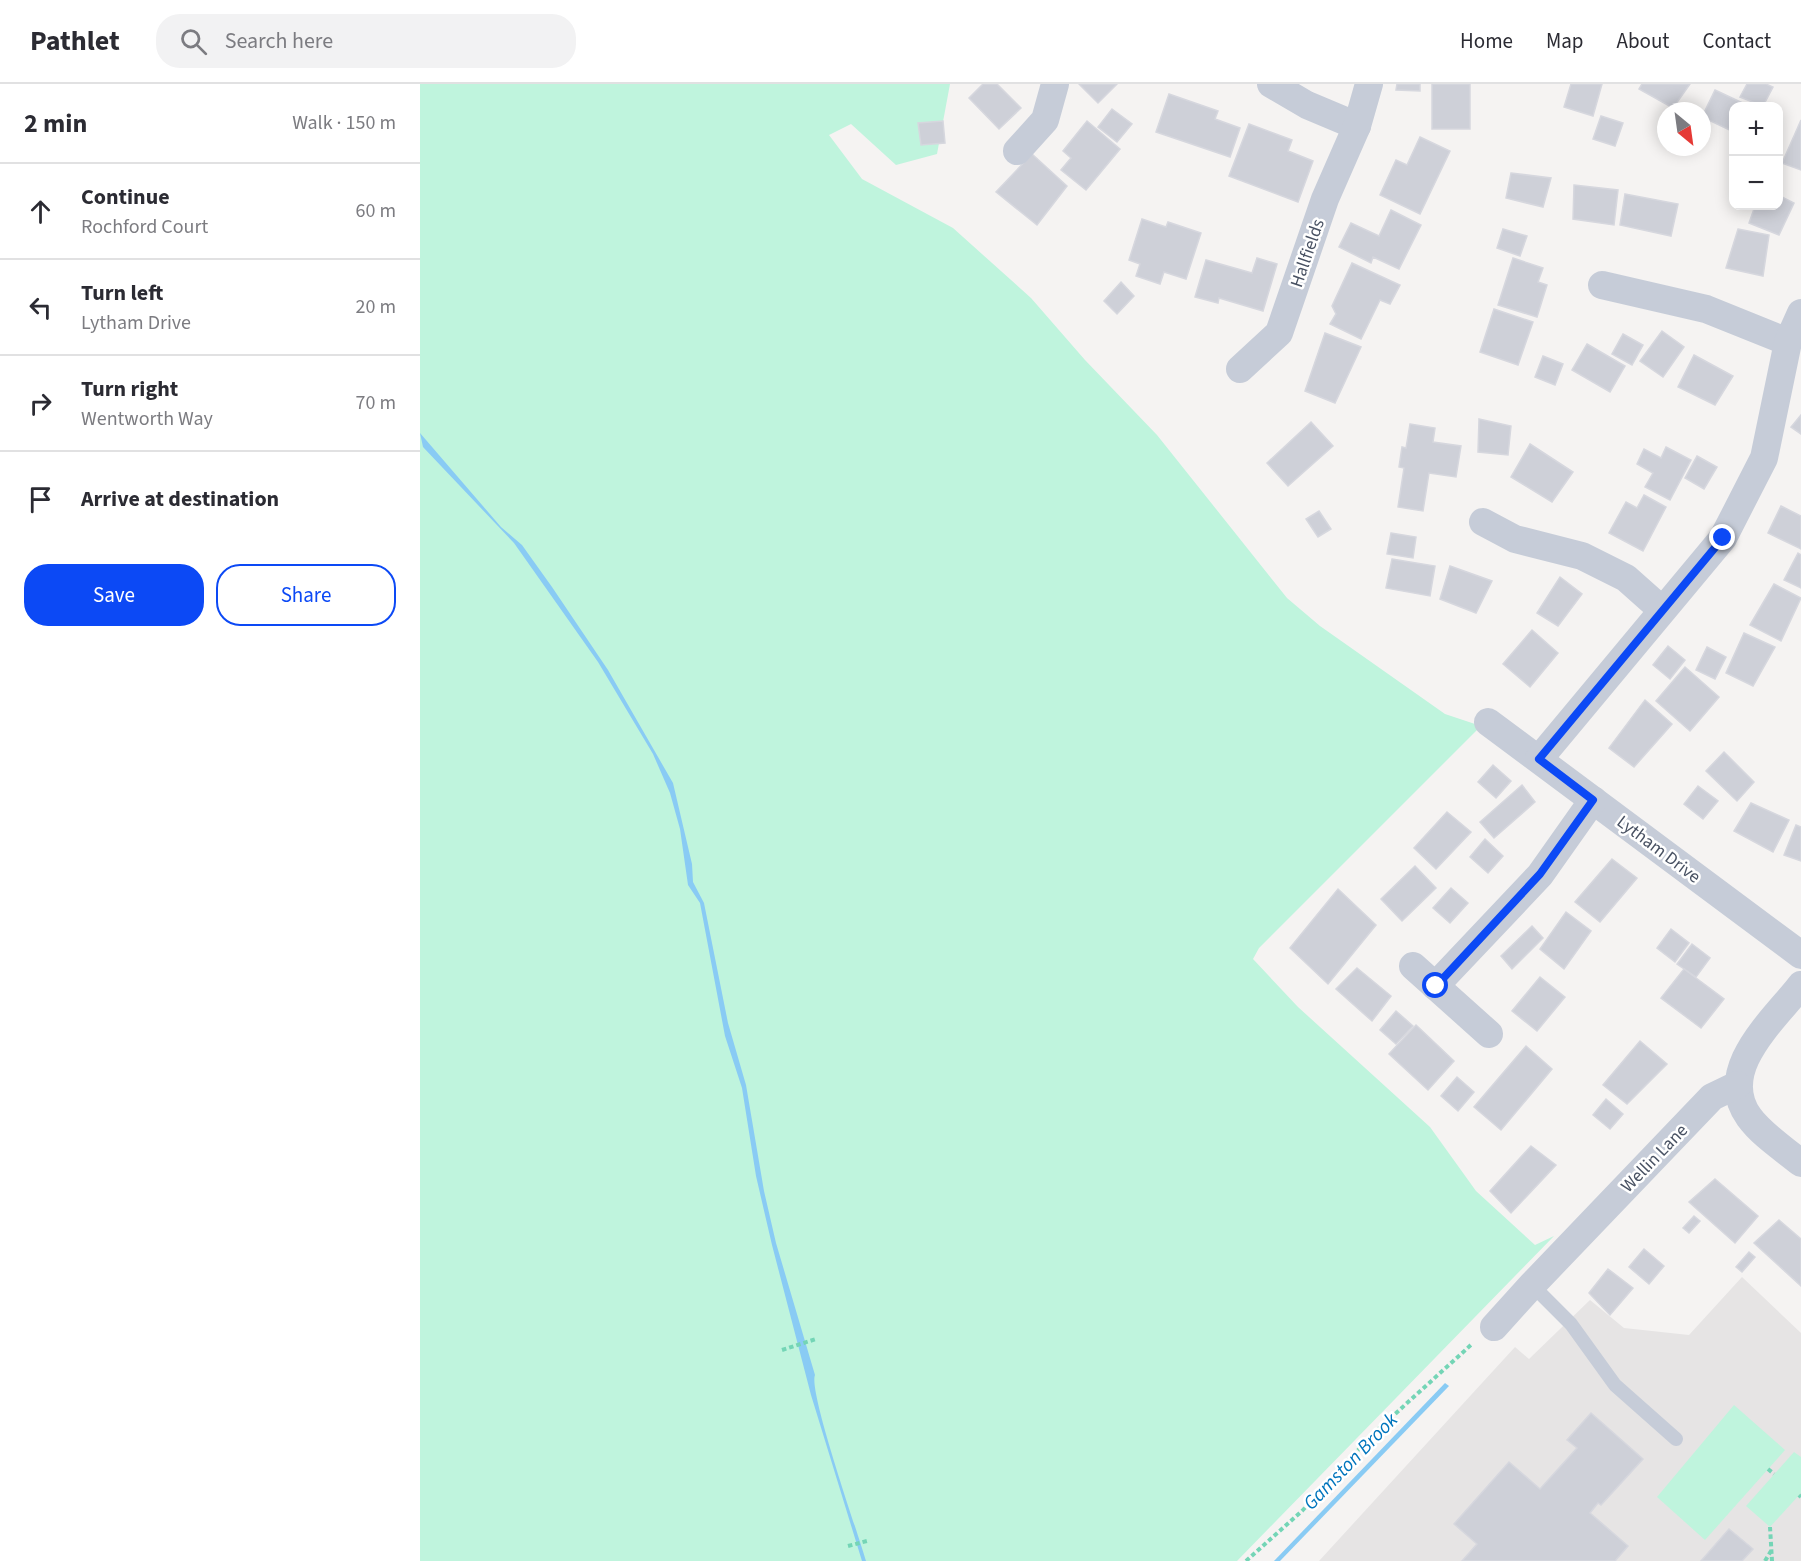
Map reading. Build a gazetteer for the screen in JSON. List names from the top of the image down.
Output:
{
  "streets": {
    "street": ["Hallfields", "Lytham Drive", "Wellin Lane"]
  },
  "water": ["Gamston Brook"],
  "north": "bottom right",
  "page": {
    "header": "Pathlet",
    "search": "Search here",
    "nav": [
      "Home",
      "Map",
      "About",
      "Contact"
    ],
    "heading": ["2 min", "Walk · 150 m"],
    "map_buttons": ["+", "−"],
    "list": [
      ["Continue", "Rochford Court", "60 m"],
      ["Turn left", "Lytham Drive", "20 m"],
      ["Turn right", "Wentworth Way", "70 m"],
      "Arrive at destination"
    ],
    "buttons": ["Save", "Share"]
  }
}
